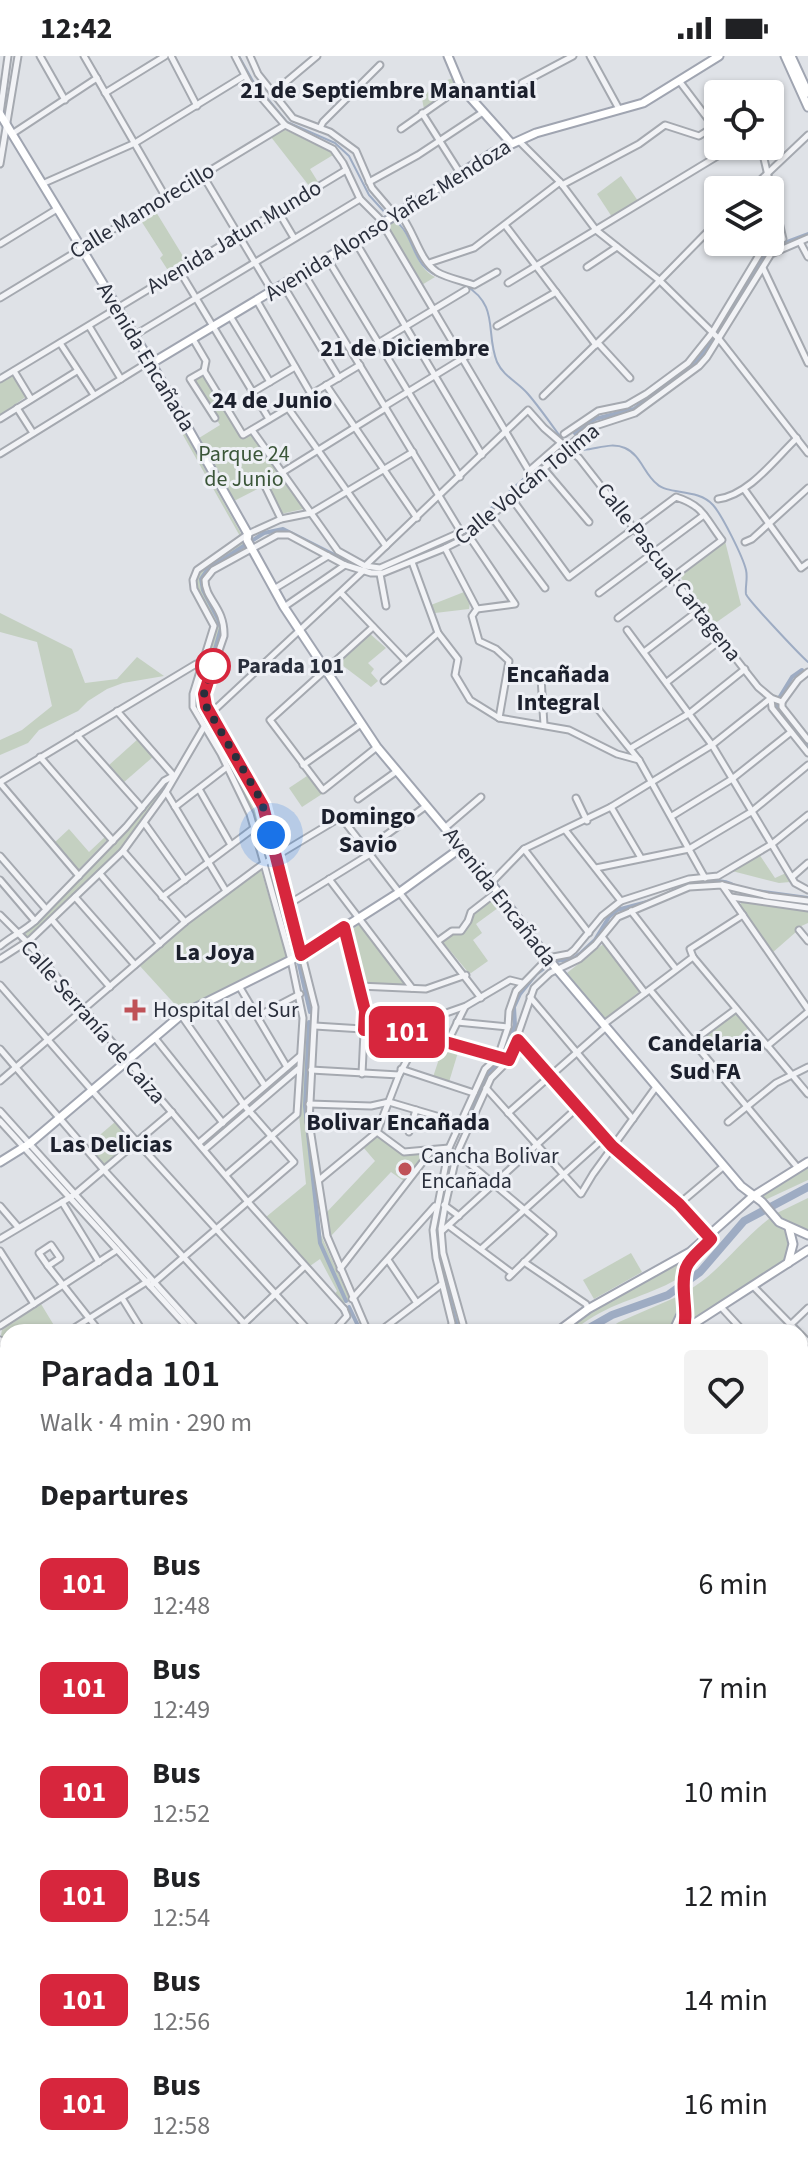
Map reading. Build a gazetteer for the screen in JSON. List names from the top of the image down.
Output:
{
  "streets": {
    "main road": ["Avenida Alonso Yañez Mendoza", "Avenida Encañada"],
    "street": [
      "Calle Mamorecillo",
      "Avenida Jatun Mundo",
      "Calle Volcán Tolima",
      "Calle Pascual Cartagena",
      "Calle Serranía de Caiza"
    ]
  },
  "crossings": [
    ["Calle Mamorecillo", "Avenida Encañada"],
    ["Avenida Alonso Yañez Mendoza", "Avenida Encañada"],
    ["Avenida Jatun Mundo", "Avenida Encañada"],
    ["Calle Volcán Tolima", "Calle Pascual Cartagena"]
  ],
  "districts": [
    "21 de Septiembre Manantial",
    "21 de Diciembre",
    "24 de Junio",
    "Encañada Integral",
    "Domingo Savio",
    "La Joya",
    "Candelaria Sud FA",
    "Bolivar Encañada",
    "Las Delicias"
  ],
  "parks": ["Parque 24 de Junio"],
  "places": {
    "other": ["Parada 101", "Cancha Bolivar Encañada"],
    "health": ["Hospital del Sur"]
  },
  "lines": ["bus line 101"],
  "page": {
    "status": "12:42",
    "on_map": "101",
    "heading": [
      ["Parada 101", "Walk · 4 min · 290 m"],
      "Departures"
    ],
    "list": [
      {
        "mark": "101",
        "name": "Bus",
        "note": "12:48",
        "value": "6 min"
      },
      {
        "mark": "101",
        "name": "Bus",
        "note": "12:49",
        "value": "7 min"
      },
      {
        "mark": "101",
        "name": "Bus",
        "note": "12:52",
        "value": "10 min"
      },
      {
        "mark": "101",
        "name": "Bus",
        "note": "12:54",
        "value": "12 min"
      },
      {
        "mark": "101",
        "name": "Bus",
        "note": "12:56",
        "value": "14 min"
      },
      {
        "mark": "101",
        "name": "Bus",
        "note": "12:58",
        "value": "16 min"
      }
    ]
  }
}
